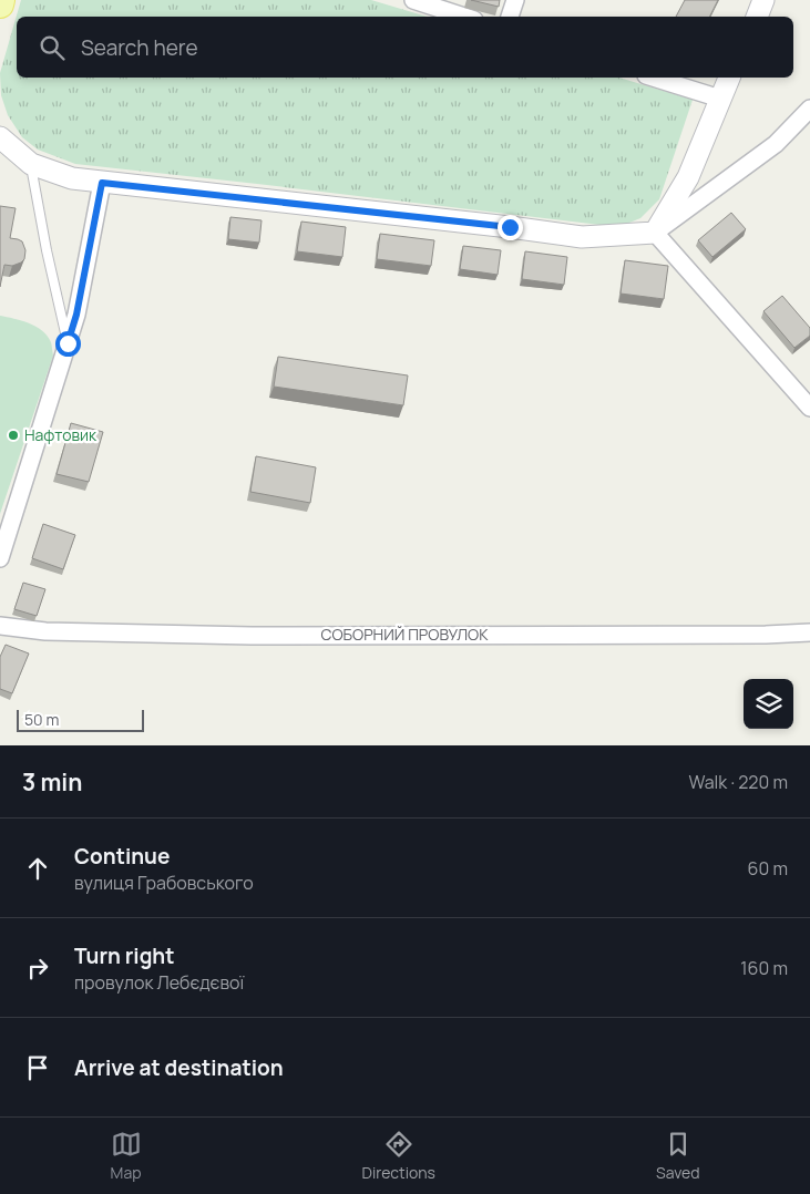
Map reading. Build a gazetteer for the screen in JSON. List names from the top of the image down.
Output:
{
  "streets": {
    "street": ["СОБОРНИЙ ПРОВУЛОК"]
  },
  "places": ["Нафтовик"],
  "scale_bar": "50 m",
  "page": {
    "search": "Search here",
    "scale": "50 m",
    "heading": ["3 min", "Walk · 220 m"],
    "list": [
      ["Continue", "вулиця Грабовського", "60 m"],
      ["Turn right", "провулок Лебєдєвої", "160 m"],
      "Arrive at destination"
    ],
    "nav": ["Map", "Directions", "Saved"]
  }
}
